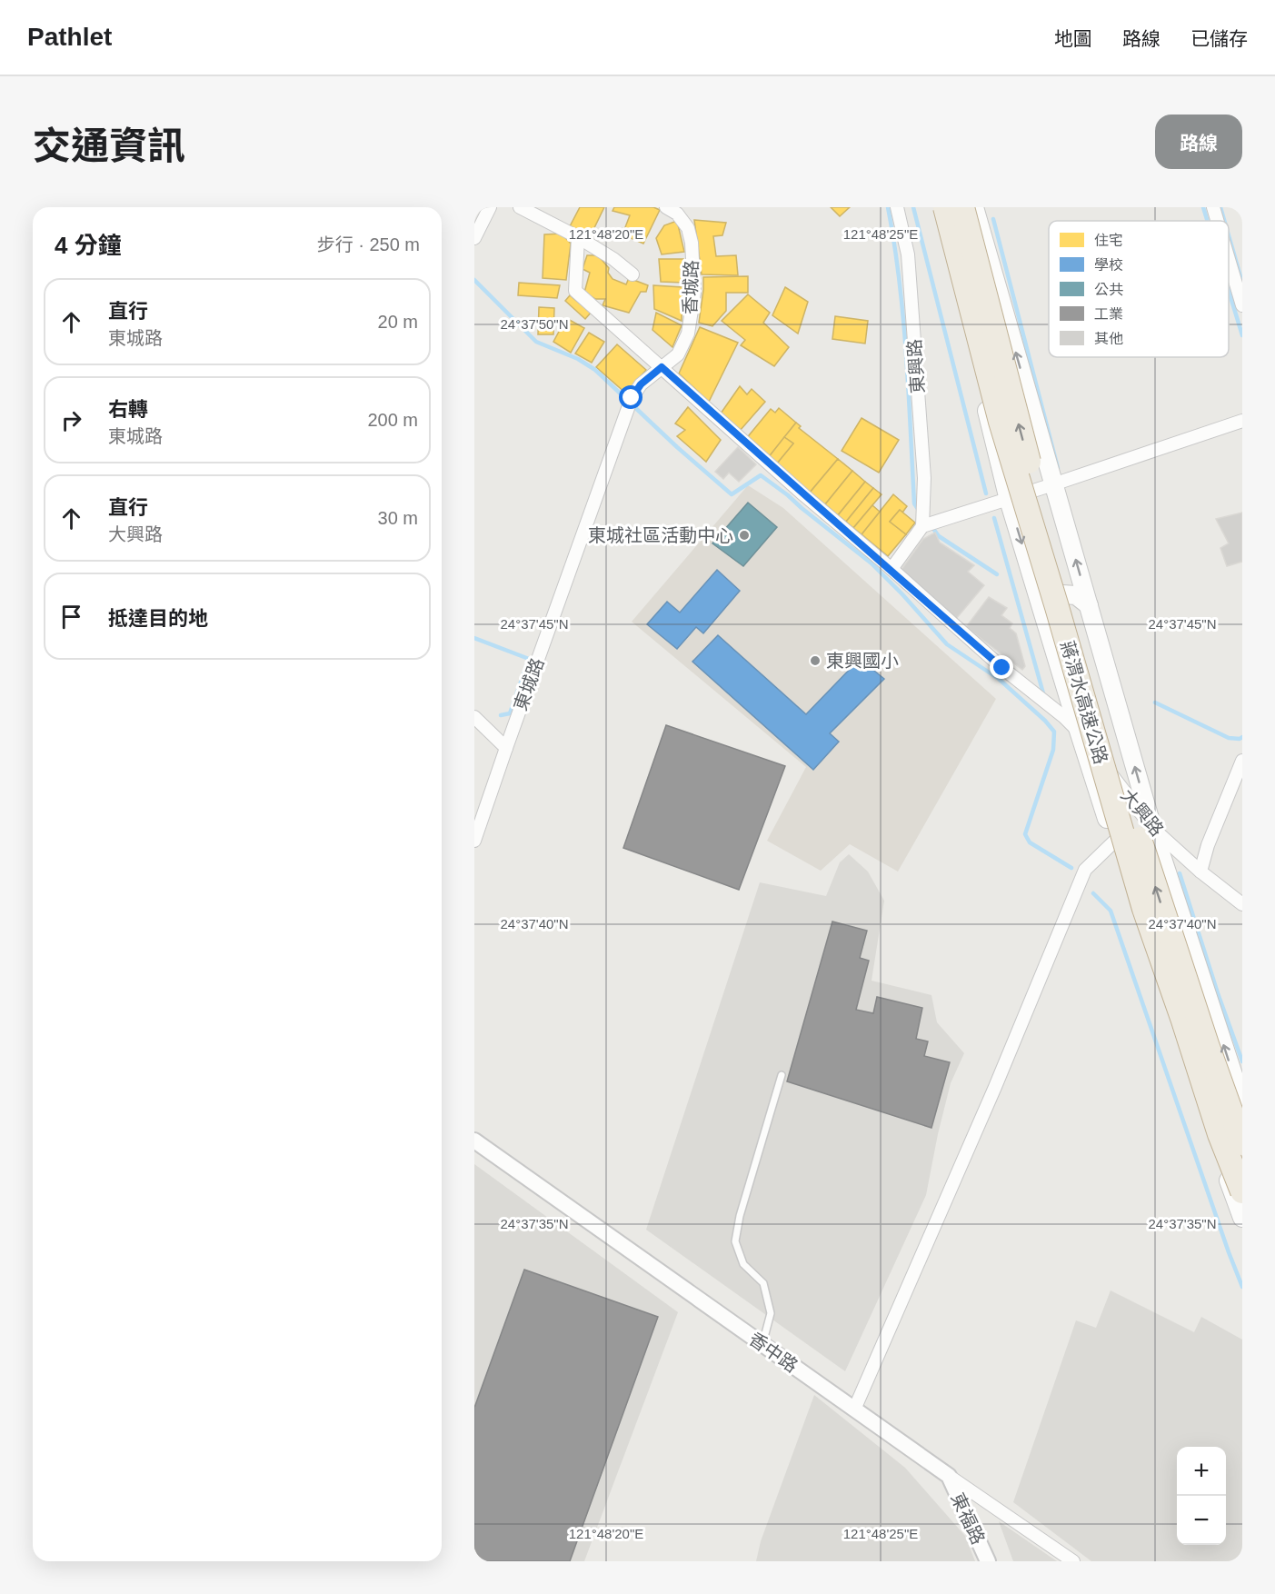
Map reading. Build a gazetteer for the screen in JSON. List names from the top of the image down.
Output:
{
  "streets": {
    "highway": ["蔣渭水高速公路"],
    "street": [
      "香城路",
      "東興路",
      "東城路",
      "大興路",
      "香中路",
      "東福路"
    ]
  },
  "crossings": [
    ["香城路", "東城路"],
    ["香中路", "東福路"]
  ],
  "places": ["東城社區活動中心", "東興國小"],
  "legend": [
    "住宅",
    "學校",
    "公共",
    "工業",
    "其他"
  ],
  "page": {
    "header": "Pathlet",
    "nav": ["地圖", "路線", "已儲存"],
    "title": "交通資訊",
    "buttons": "路線",
    "heading": ["4 分鐘", "步行 · 250 m"],
    "list": [
      ["直行", "東城路", "20 m"],
      ["右轉", "東城路", "200 m"],
      ["直行", "大興路", "30 m"],
      "抵達目的地"
    ],
    "map_buttons": ["+", "−"]
  },
  "coordinates": [
    "121°48'20\"E",
    "121°48'25\"E",
    "24°37'50\"N",
    "24°37'45\"N",
    "24°37'40\"N",
    "24°37'35\"N"
  ]
}
